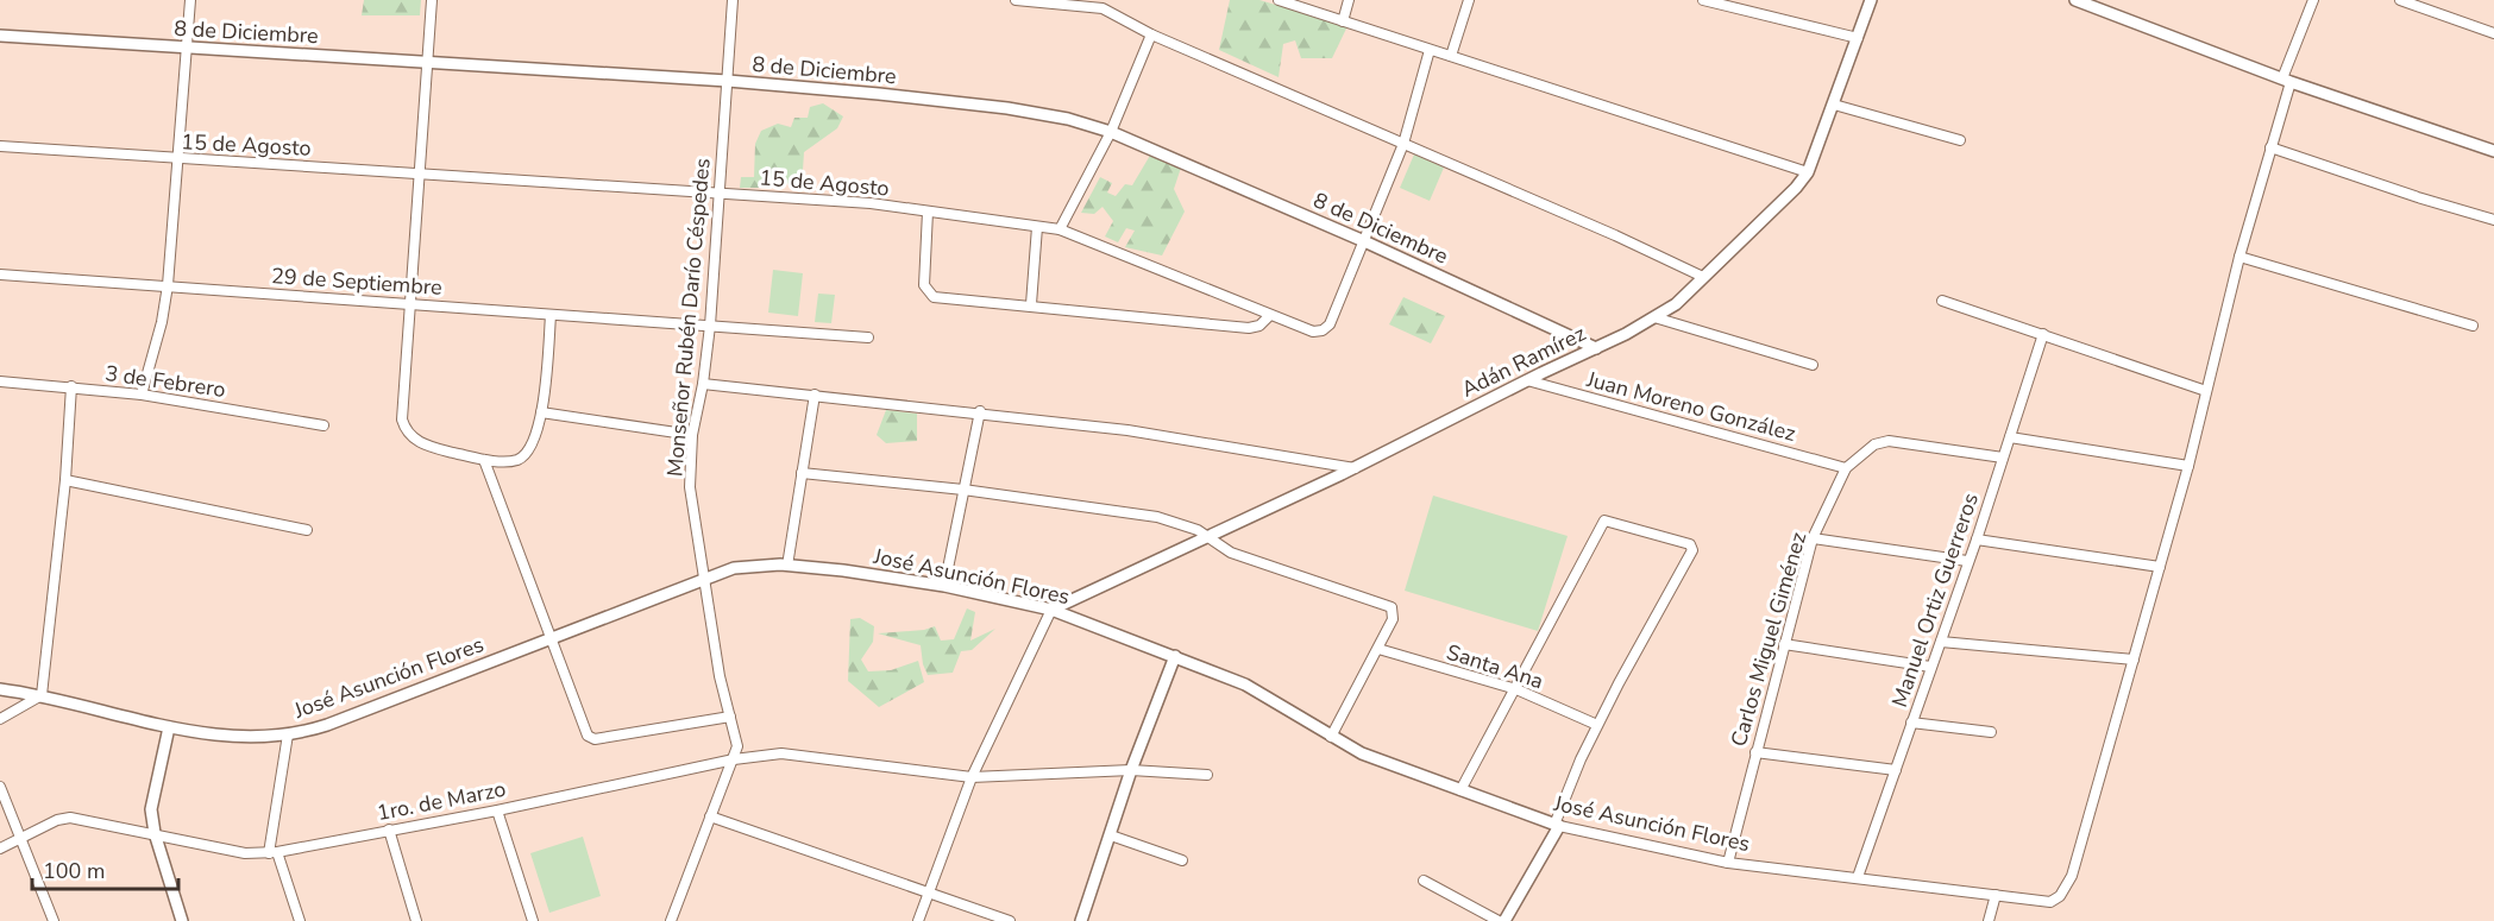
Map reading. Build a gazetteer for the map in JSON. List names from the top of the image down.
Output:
{
  "streets": {
    "street": [
      "8 de Diciembre",
      "15 de Agosto",
      "29 de Septiembre",
      "Monseñor Rubén Darío Céspedes",
      "Adán Ramírez",
      "3 de Febrero",
      "Juan Moreno González",
      "José Asunción Flores",
      "Manuel Ortiz Guerreros",
      "Carlos Miguel Giménez",
      "Santa Ana",
      "1ro. de Marzo"
    ]
  },
  "crossings": [
    ["8 de Diciembre", "15 de Agosto"],
    ["8 de Diciembre", "Monseñor Rubén Darío Céspedes"],
    ["8 de Diciembre", "Adán Ramírez"],
    ["15 de Agosto", "Monseñor Rubén Darío Céspedes"],
    ["29 de Septiembre", "Monseñor Rubén Darío Céspedes"],
    ["Monseñor Rubén Darío Céspedes", "José Asunción Flores"],
    ["Monseñor Rubén Darío Céspedes", "1ro. de Marzo"],
    ["Adán Ramírez", "Juan Moreno González"],
    ["Adán Ramírez", "José Asunción Flores"],
    ["Juan Moreno González", "Carlos Miguel Giménez"],
    ["José Asunción Flores", "Manuel Ortiz Guerreros"],
    ["José Asunción Flores", "Carlos Miguel Giménez"],
    ["Manuel Ortiz Guerreros", "Carlos Miguel Giménez"]
  ],
  "scale_bar": "100 m"
}
